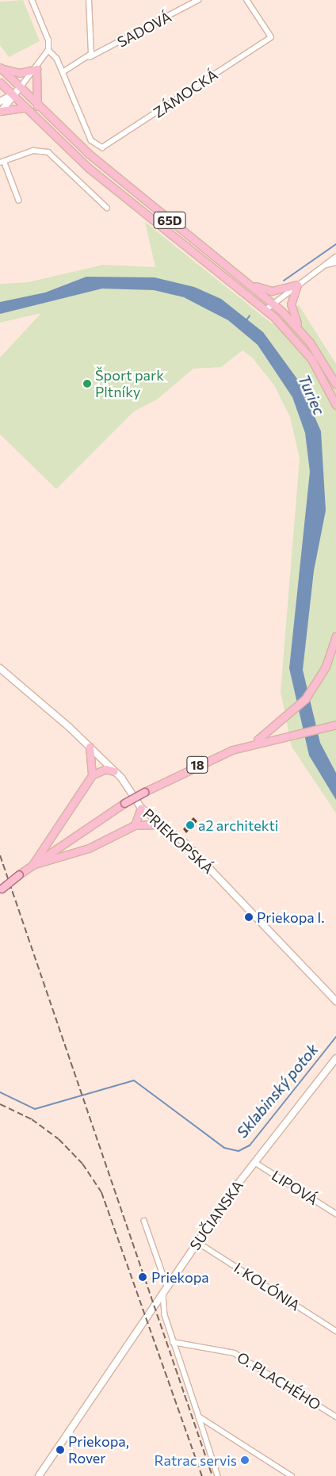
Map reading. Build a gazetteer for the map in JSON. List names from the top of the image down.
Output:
{
  "streets": {
    "main road": ["65D", "18"],
    "street": [
      "SADOVÁ",
      "ZÁMOCKÁ",
      "PRIEKOPSKÁ",
      "LIPOVÁ",
      "SUČIANSKA",
      "I. KOLÓNIA",
      "O. PLACHÉHO"
    ]
  },
  "crossings": [
    ["SADOVÁ", "ZÁMOCKÁ"],
    ["LIPOVÁ", "SUČIANSKA"],
    ["SUČIANSKA", "I. KOLÓNIA"]
  ],
  "water": ["Turiec", "Sklabinský potok"],
  "places": [
    "Šport park Pltníky",
    "a2 architekti",
    "Priekopa I.",
    "Priekopa",
    "Priekopa, Rover",
    "Ratrac servis"
  ]
}
